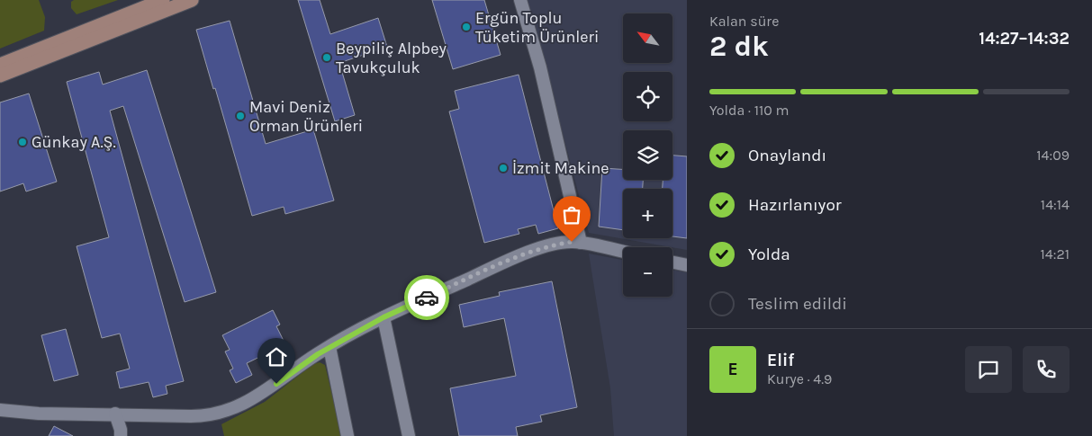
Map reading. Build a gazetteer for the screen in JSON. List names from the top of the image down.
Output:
{
  "places": [
    "Ergün Toplu Tüketim Ürünleri",
    "Beypiliç Alpbey Tavukçuluk",
    "Mavi Deniz Orman Ürünleri",
    "Günkay A.Ş.",
    "İzmit Makine"
  ],
  "north": "top left",
  "page": {
    "heading": ["2 dk", "Kalan süre", "14:27–14:32"],
    "panel": ["Elif", "Kurye · 4.9"],
    "map_buttons": ["+", "−"],
    "bar": "Yolda · 110 m",
    "list": [
      ["Onaylandı", "14:09"],
      ["Hazırlanıyor", "14:14"],
      ["Yolda", "14:21"],
      "Teslim edildi"
    ],
    "round": "E"
  }
}
